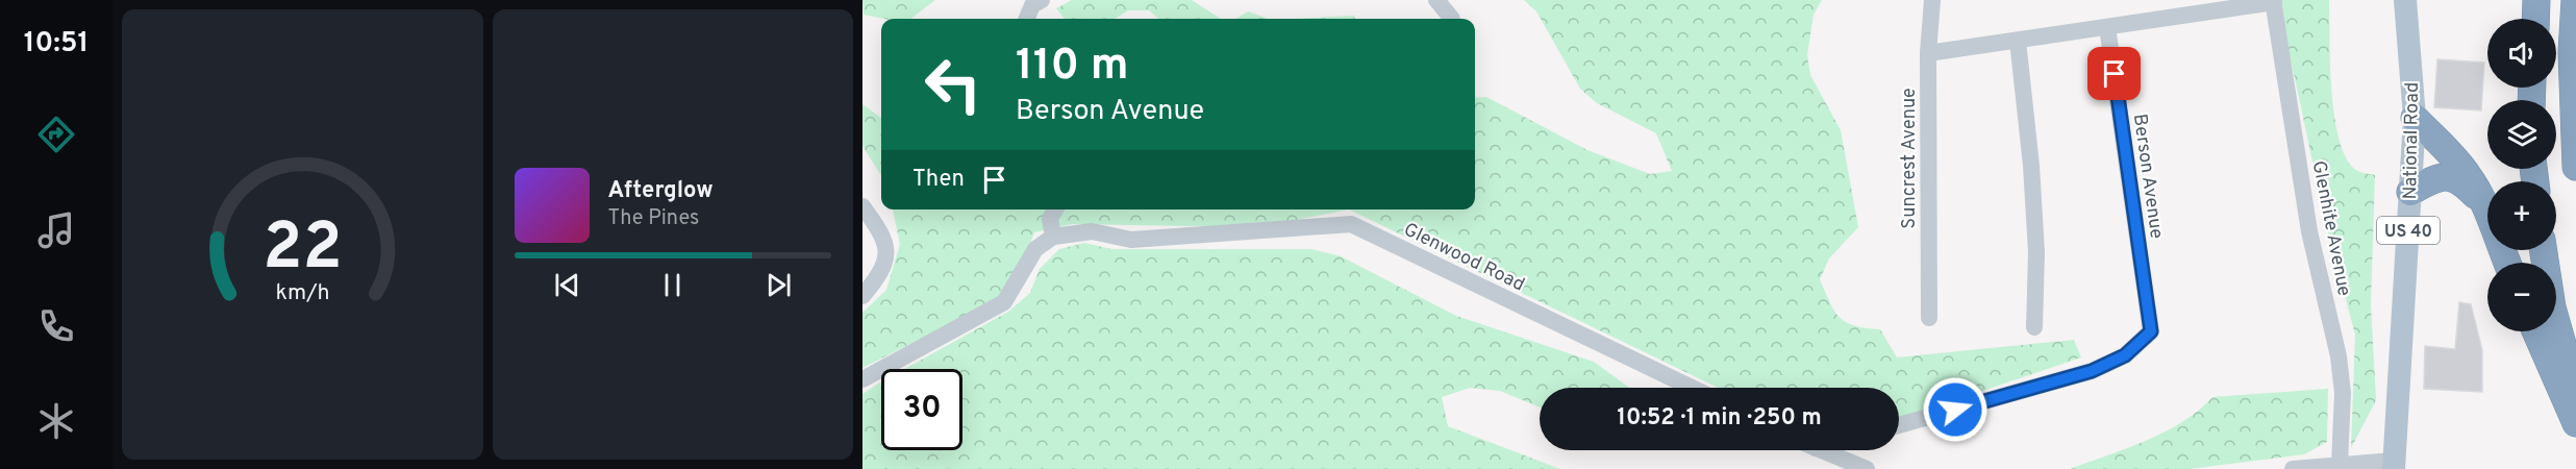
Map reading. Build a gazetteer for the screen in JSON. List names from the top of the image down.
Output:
{
  "streets": {
    "main road": ["National Road", "US 40"],
    "street": [
      "Suncrest Avenue",
      "Berson Avenue",
      "Glenhite Avenue",
      "Glenwood Road"
    ]
  },
  "page": {
    "tabs": "10:51",
    "map_buttons": ["+", "−"],
    "turn": ["110 m", "Berson Avenue"],
    "then": "Then",
    "song": ["Afterglow", "The Pines"],
    "limit": "30",
    "trip": "10:52 · 1 min · 250 m",
    "gauge": ["22", "km/h"]
  }
}
